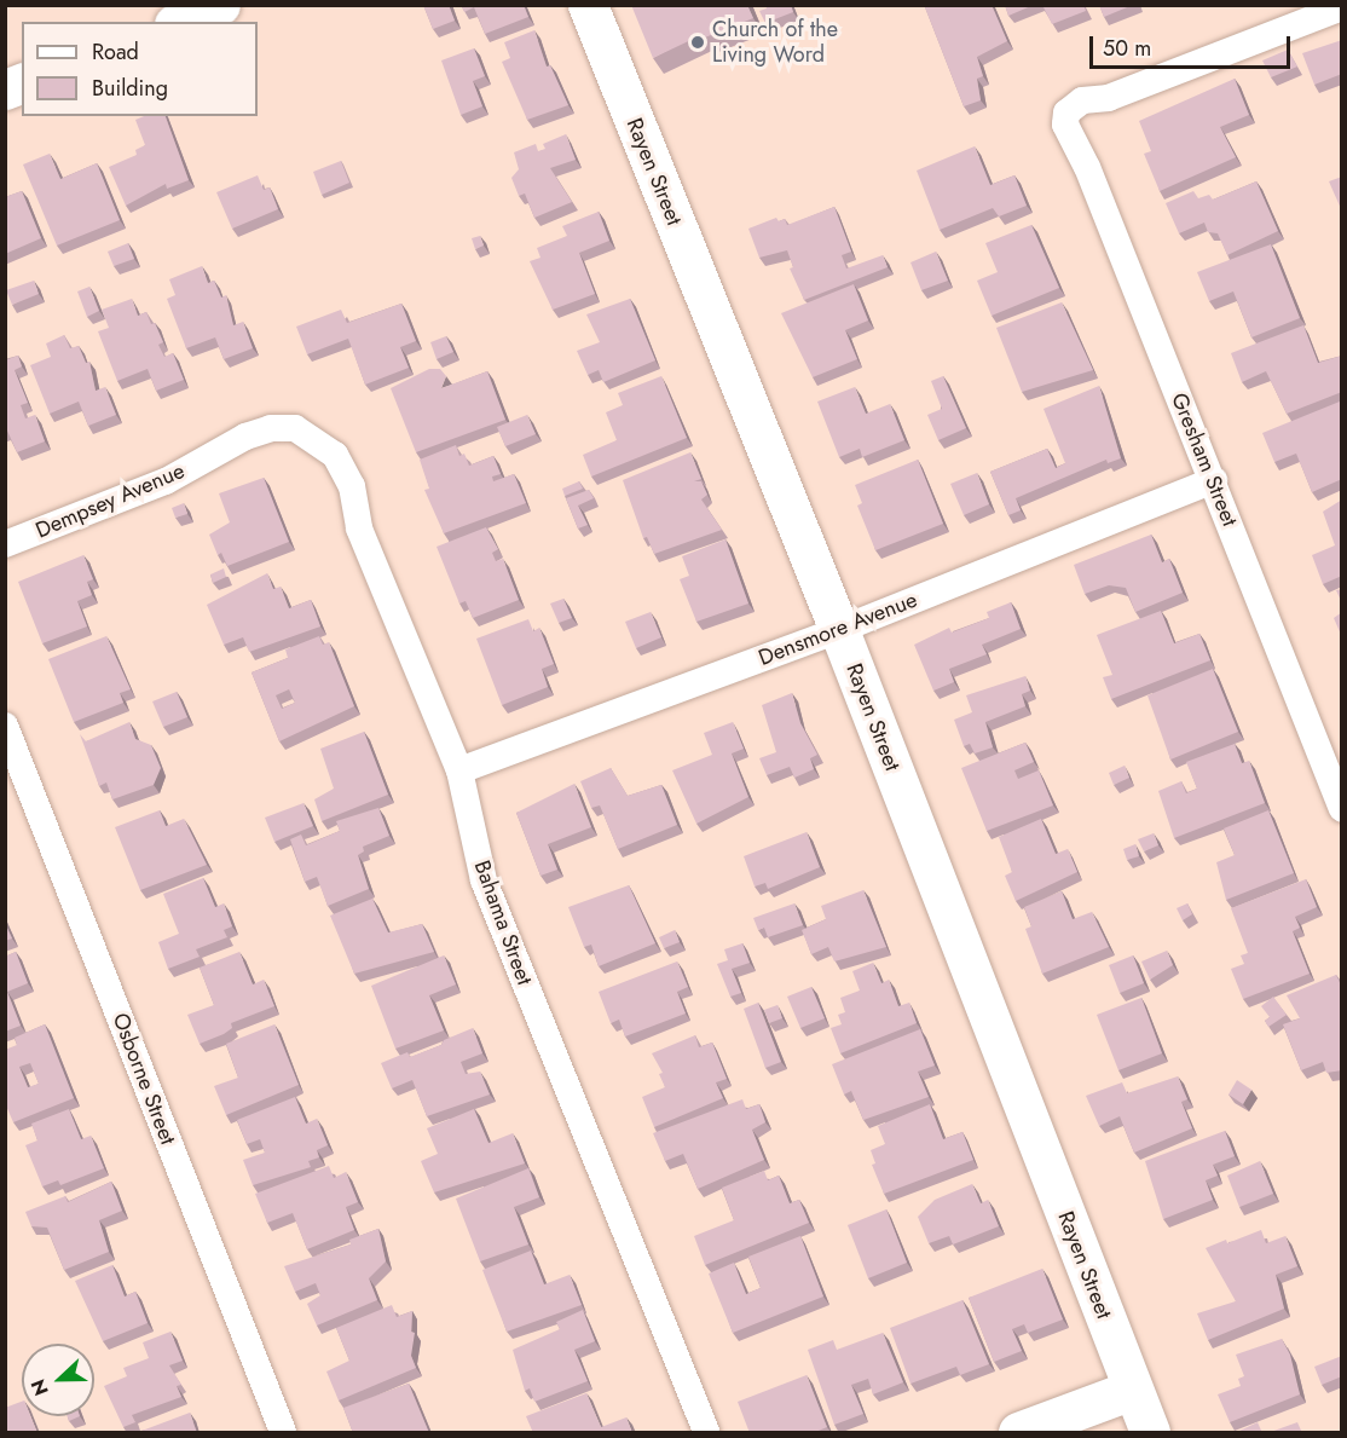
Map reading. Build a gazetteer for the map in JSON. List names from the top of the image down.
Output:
{
  "streets": {
    "street": [
      "Rayen Street",
      "Gresham Street",
      "Dempsey Avenue",
      "Densmore Avenue",
      "Bahama Street",
      "Osborne Street"
    ]
  },
  "crossings": [
    ["Rayen Street", "Densmore Avenue"],
    ["Gresham Street", "Densmore Avenue"],
    ["Dempsey Avenue", "Bahama Street"],
    ["Densmore Avenue", "Bahama Street"]
  ],
  "places": ["Church of the Living Word"],
  "legend": ["Road", "Building"],
  "scale_bar": "50 m",
  "north": "left"
}
